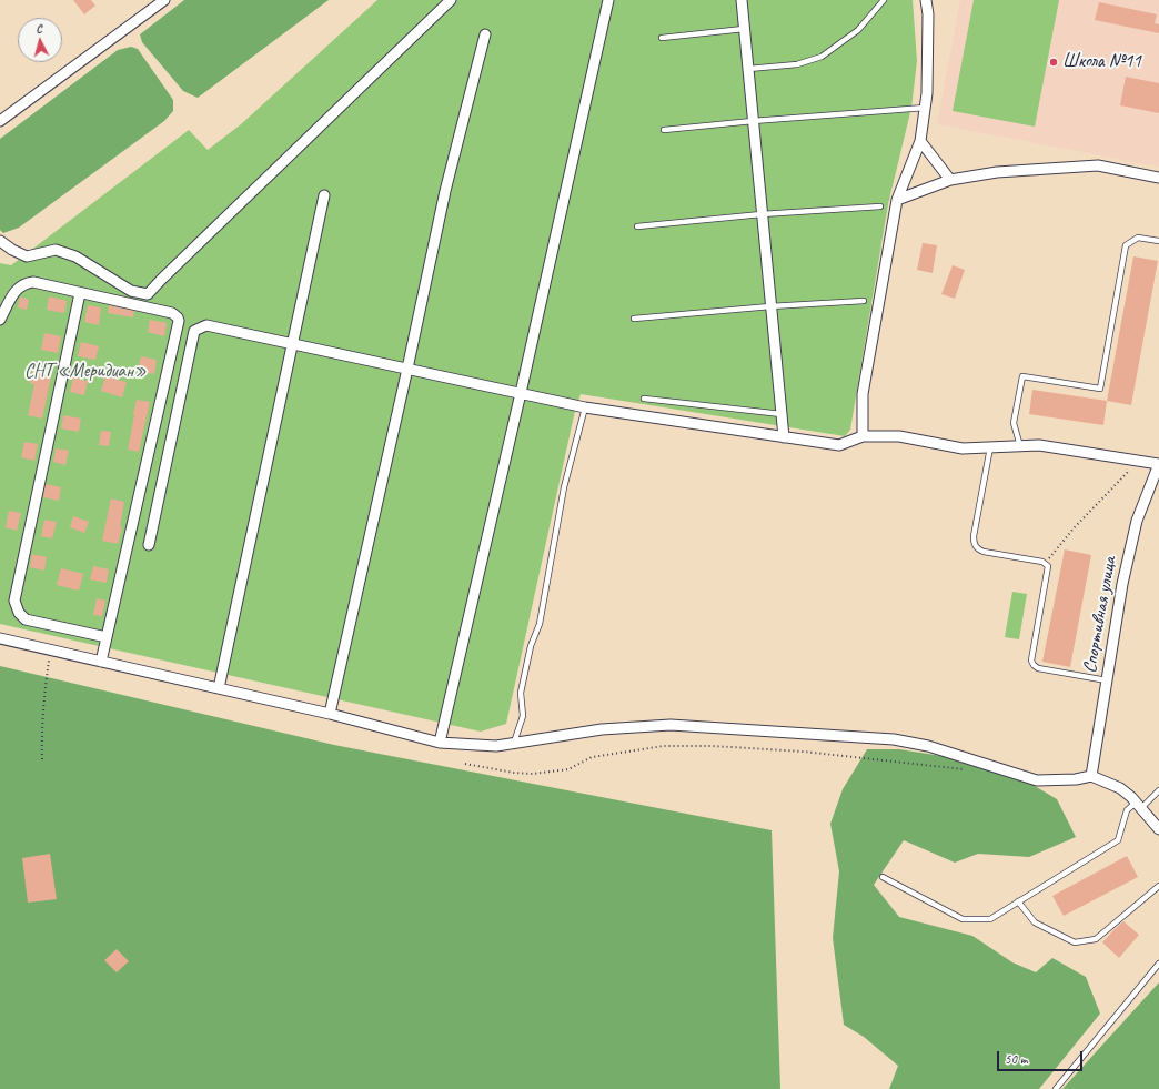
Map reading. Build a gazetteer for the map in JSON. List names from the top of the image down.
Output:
{
  "streets": {
    "street": ["Спортивная улица"]
  },
  "parks": ["СНТ «Меридиан»"],
  "places": ["Школа №11"],
  "scale_bar": "50 m",
  "north": "top"
}
